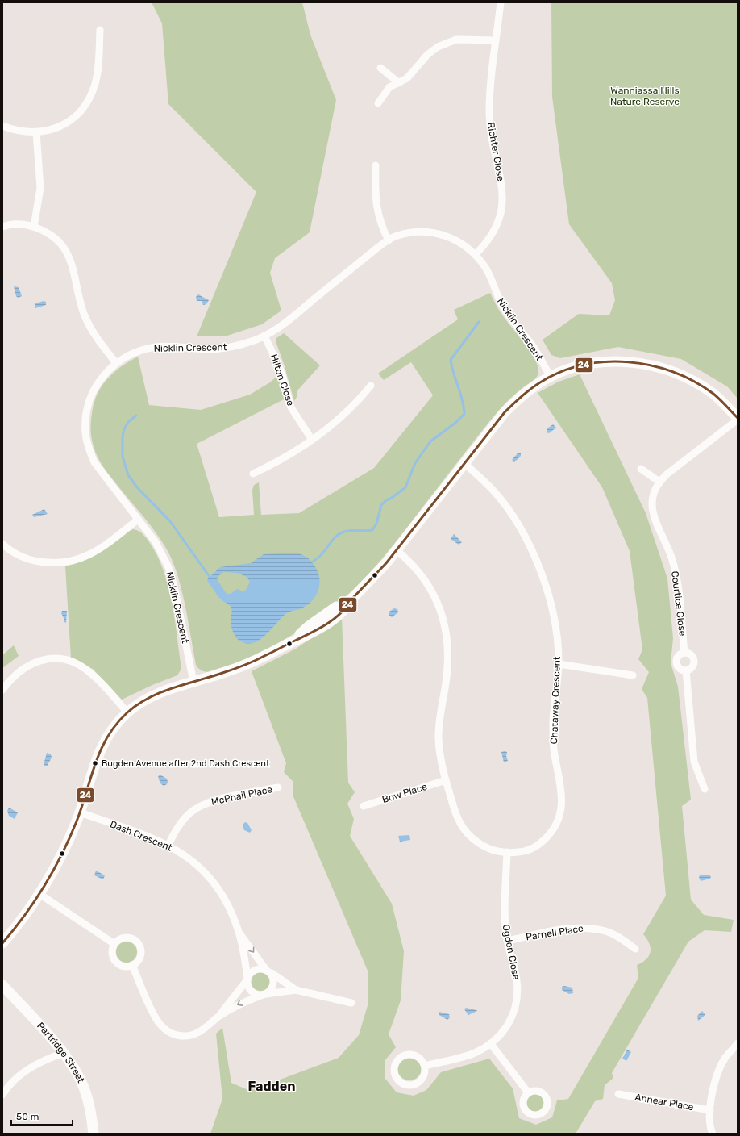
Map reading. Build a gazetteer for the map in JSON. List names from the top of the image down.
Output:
{
  "streets": {
    "street": [
      "Richter Close",
      "Nicklin Crescent",
      "Hilton Close",
      "Courtice Close",
      "Chataway Crescent",
      "Bow Place",
      "McPhail Place",
      "Dash Crescent",
      "Parnell Place",
      "Ogden Close",
      "Partridge Street",
      "Annear Place"
    ]
  },
  "crossings": [
    ["Richter Close", "Nicklin Crescent"],
    ["Nicklin Crescent", "Hilton Close"],
    ["Chataway Crescent", "Bow Place"],
    ["Chataway Crescent", "Ogden Close"],
    ["McPhail Place", "Dash Crescent"],
    ["Parnell Place", "Ogden Close"]
  ],
  "districts": ["Fadden"],
  "parks": ["Wanniassa Hills Nature Reserve"],
  "places": ["Bugden Avenue after 2nd Dash Crescent"],
  "lines": ["transit line 24"],
  "scale_bar": "50 m"
}
